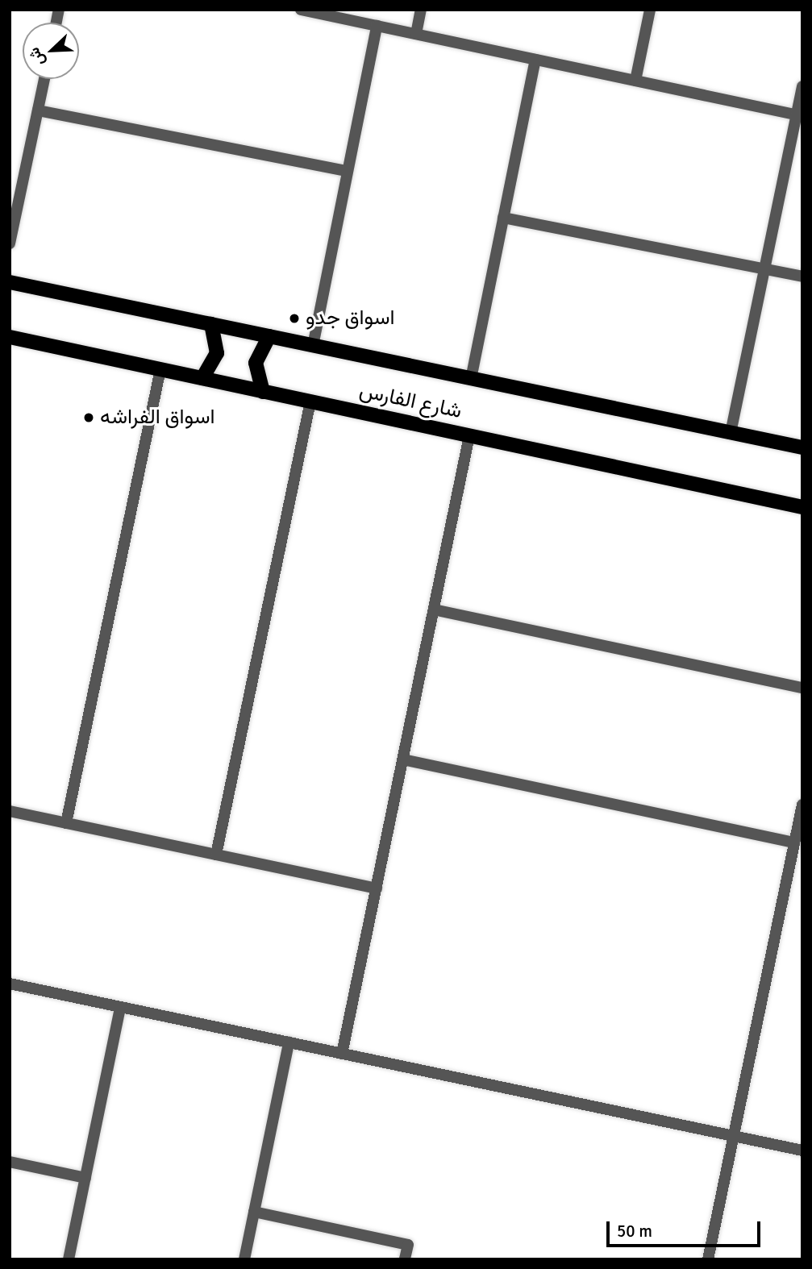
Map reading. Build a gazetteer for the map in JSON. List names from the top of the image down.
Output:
{
  "streets": {
    "main road": ["شارع الفارس"]
  },
  "places": ["اسواق جدو", "اسواق الفراشه"],
  "scale_bar": "50 m",
  "north": "bottom left"
}
